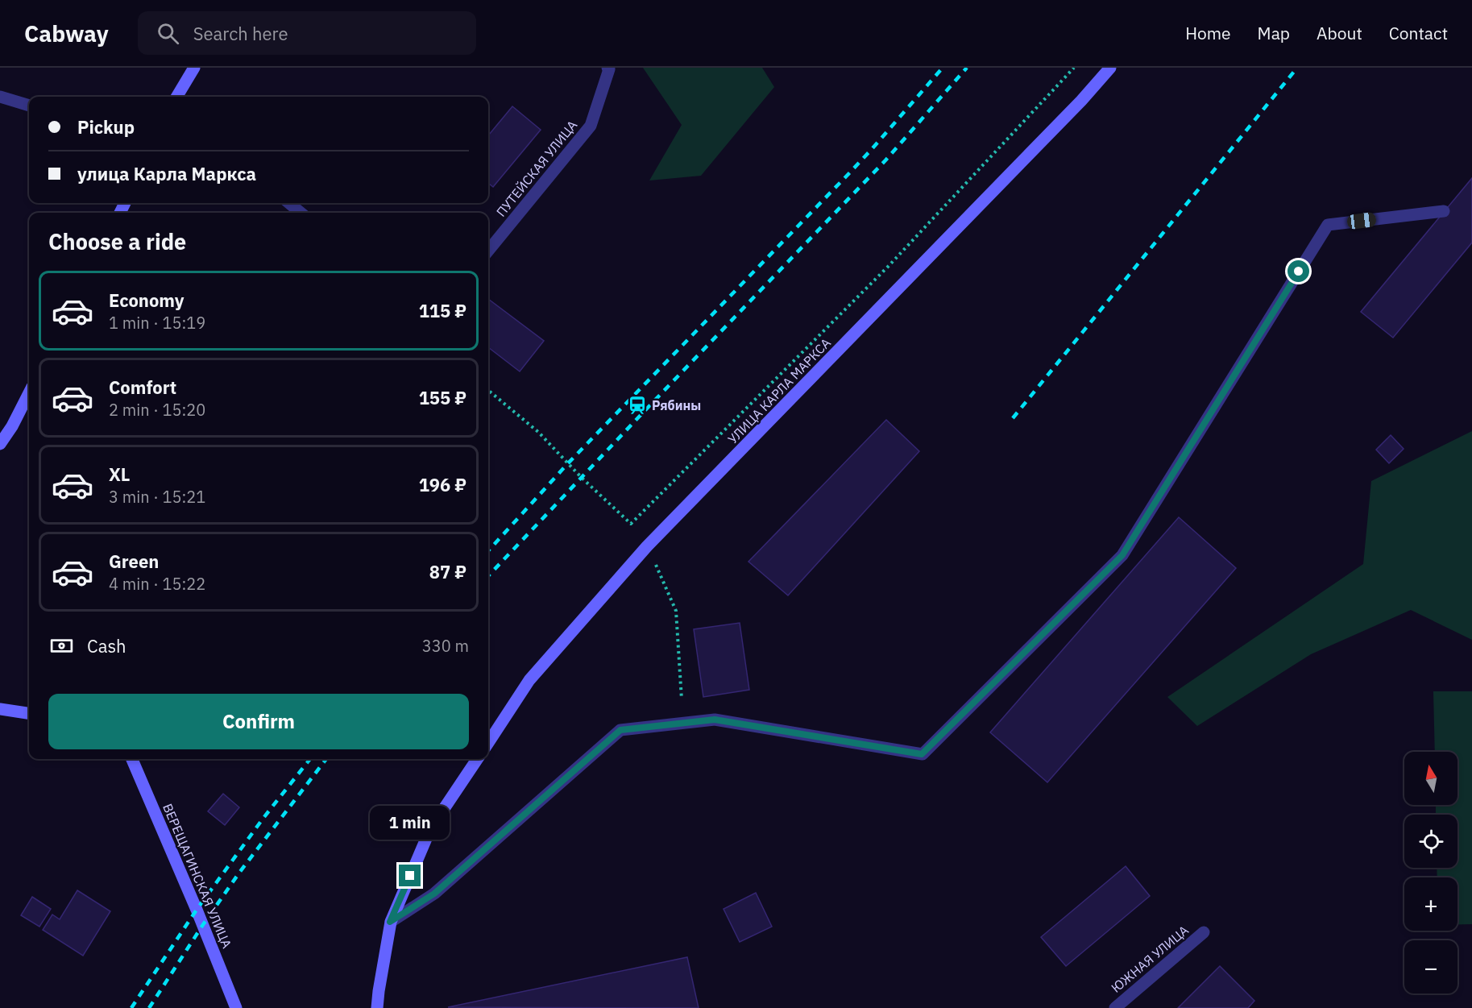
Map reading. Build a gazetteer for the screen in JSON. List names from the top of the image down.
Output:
{
  "streets": {
    "main road": ["УЛИЦА КАРЛА МАРКСА", "ВЕРЕЩАГИНСКАЯ УЛИЦА"],
    "street": ["ПУТЕЙСКАЯ УЛИЦА", "ЮЖНАЯ УЛИЦА"]
  },
  "places": {
    "station": ["Рябины"]
  },
  "north": "top",
  "page": {
    "header": "Cabway",
    "search": "Search here",
    "nav": [
      "Home",
      "Map",
      "About",
      "Contact"
    ],
    "banner": ["Pickup", "улица Карла Маркса"],
    "heading": "Choose a ride",
    "list": [
      {
        "name": "Economy",
        "note": "1 min · 15:19",
        "value": "115 ₽"
      },
      {
        "name": "Comfort",
        "note": "2 min · 15:20",
        "value": "155 ₽"
      },
      {
        "name": "XL",
        "note": "3 min · 15:21",
        "value": "196 ₽"
      },
      {
        "name": "Green",
        "note": "4 min · 15:22",
        "value": "87 ₽"
      }
    ],
    "pay": ["Cash", "330 m"],
    "buttons": "Confirm",
    "map_buttons": ["+", "−"],
    "bubble": "1 min"
  }
}
